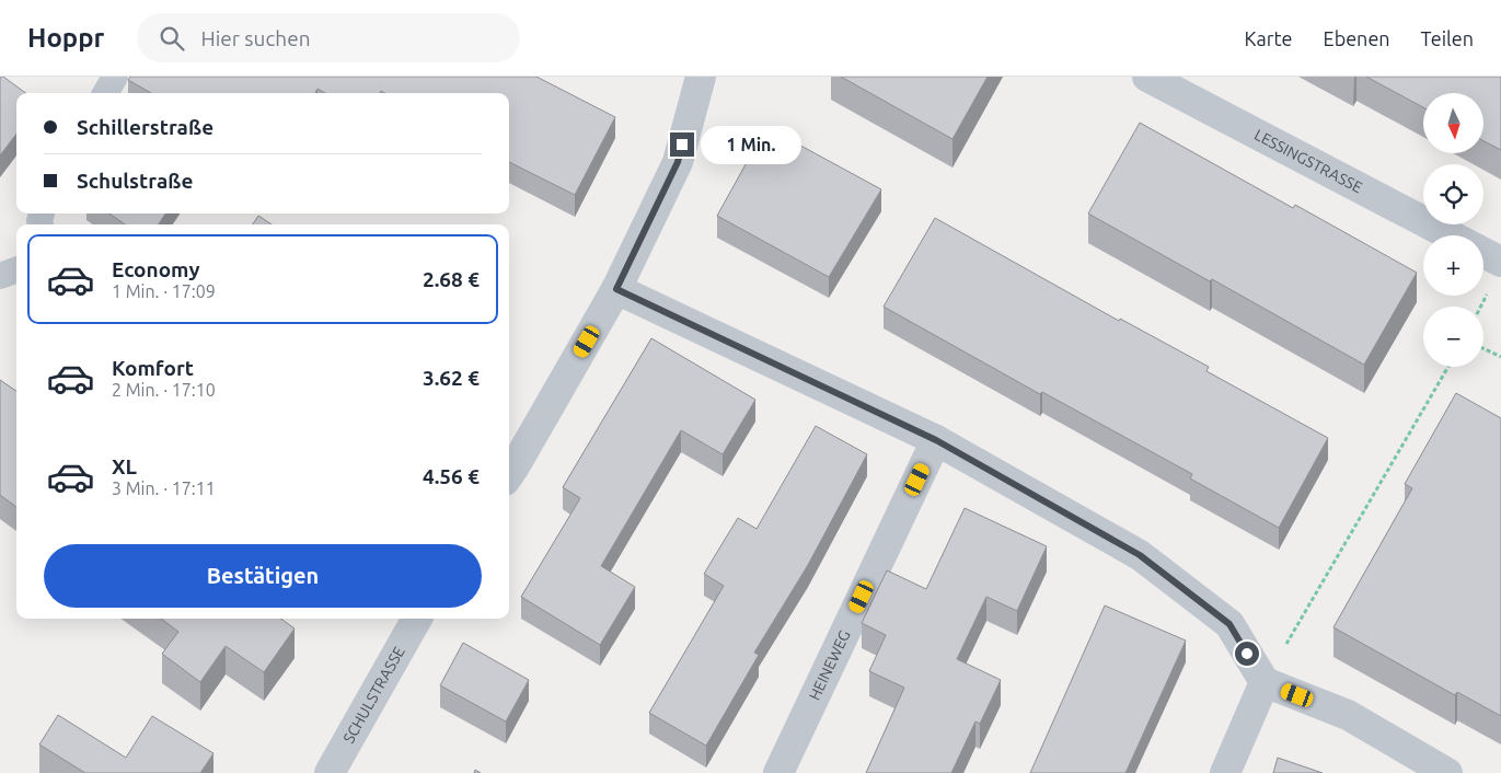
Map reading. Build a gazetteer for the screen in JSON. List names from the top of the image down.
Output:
{
  "streets": {
    "street": ["LESSINGSTRASSE", "HEINEWEG", "SCHULSTRASSE"]
  },
  "north": "bottom",
  "page": {
    "header": "Hoppr",
    "search": "Hier suchen",
    "nav": ["Karte", "Ebenen", "Teilen"],
    "map_buttons": ["+", "−"],
    "banner": ["Schillerstraße", "Schulstraße"],
    "bubble": "1 Min.",
    "list": [
      {
        "name": "Economy",
        "note": "1 Min. · 17:09",
        "value": "2.68 €"
      },
      {
        "name": "Komfort",
        "note": "2 Min. · 17:10",
        "value": "3.62 €"
      },
      {
        "name": "XL",
        "note": "3 Min. · 17:11",
        "value": "4.56 €"
      }
    ],
    "buttons": "Bestätigen"
  }
}
